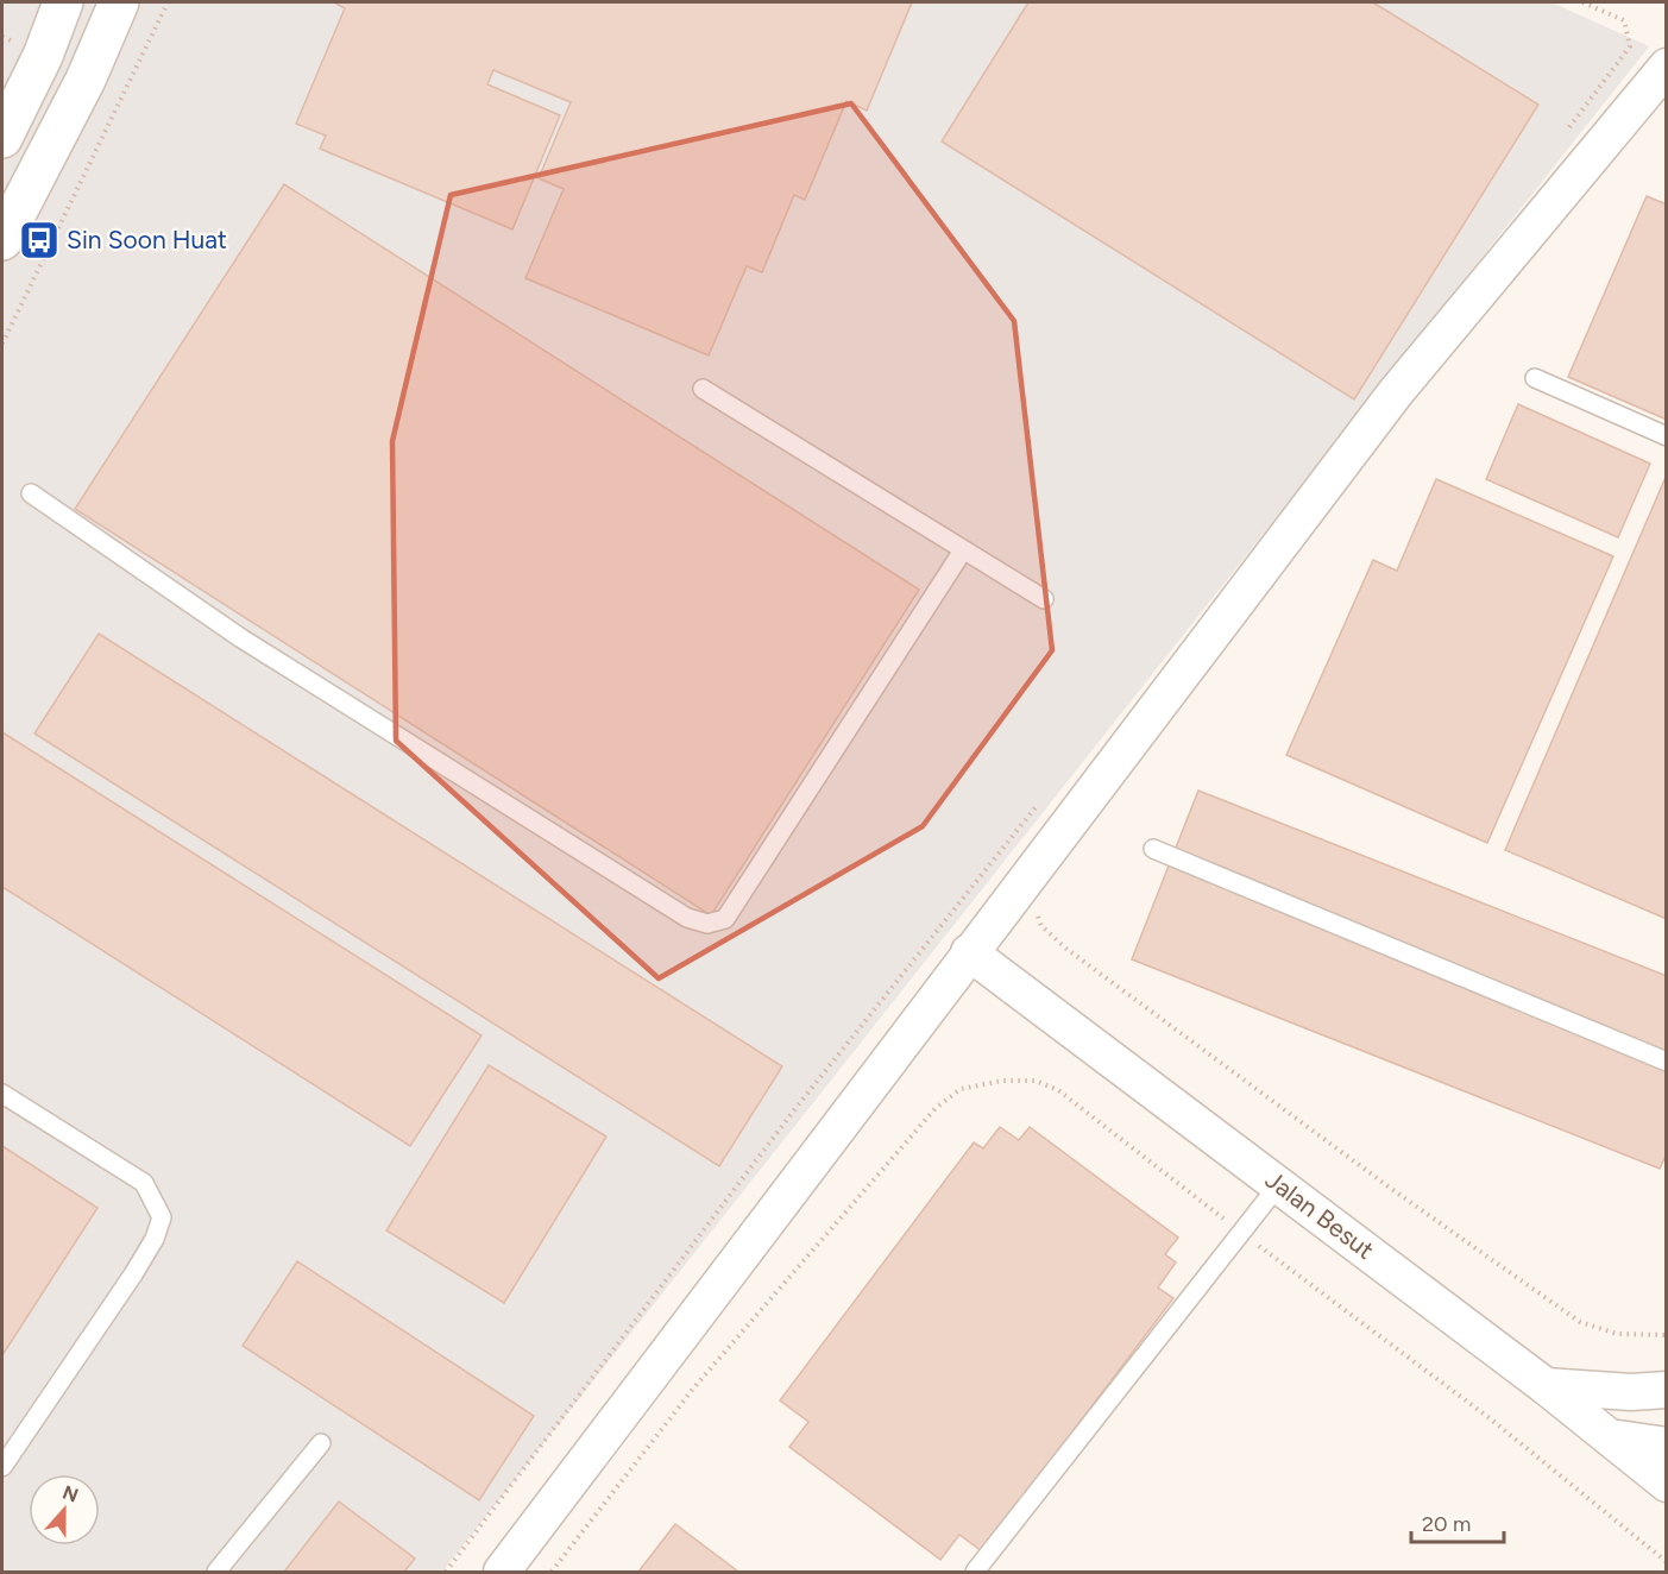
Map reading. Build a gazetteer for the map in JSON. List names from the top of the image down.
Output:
{
  "streets": {
    "street": ["Jalan Besut"]
  },
  "places": {
    "bus stop": ["Sin Soon Huat"]
  },
  "scale_bar": "20 m",
  "north": "top"
}
